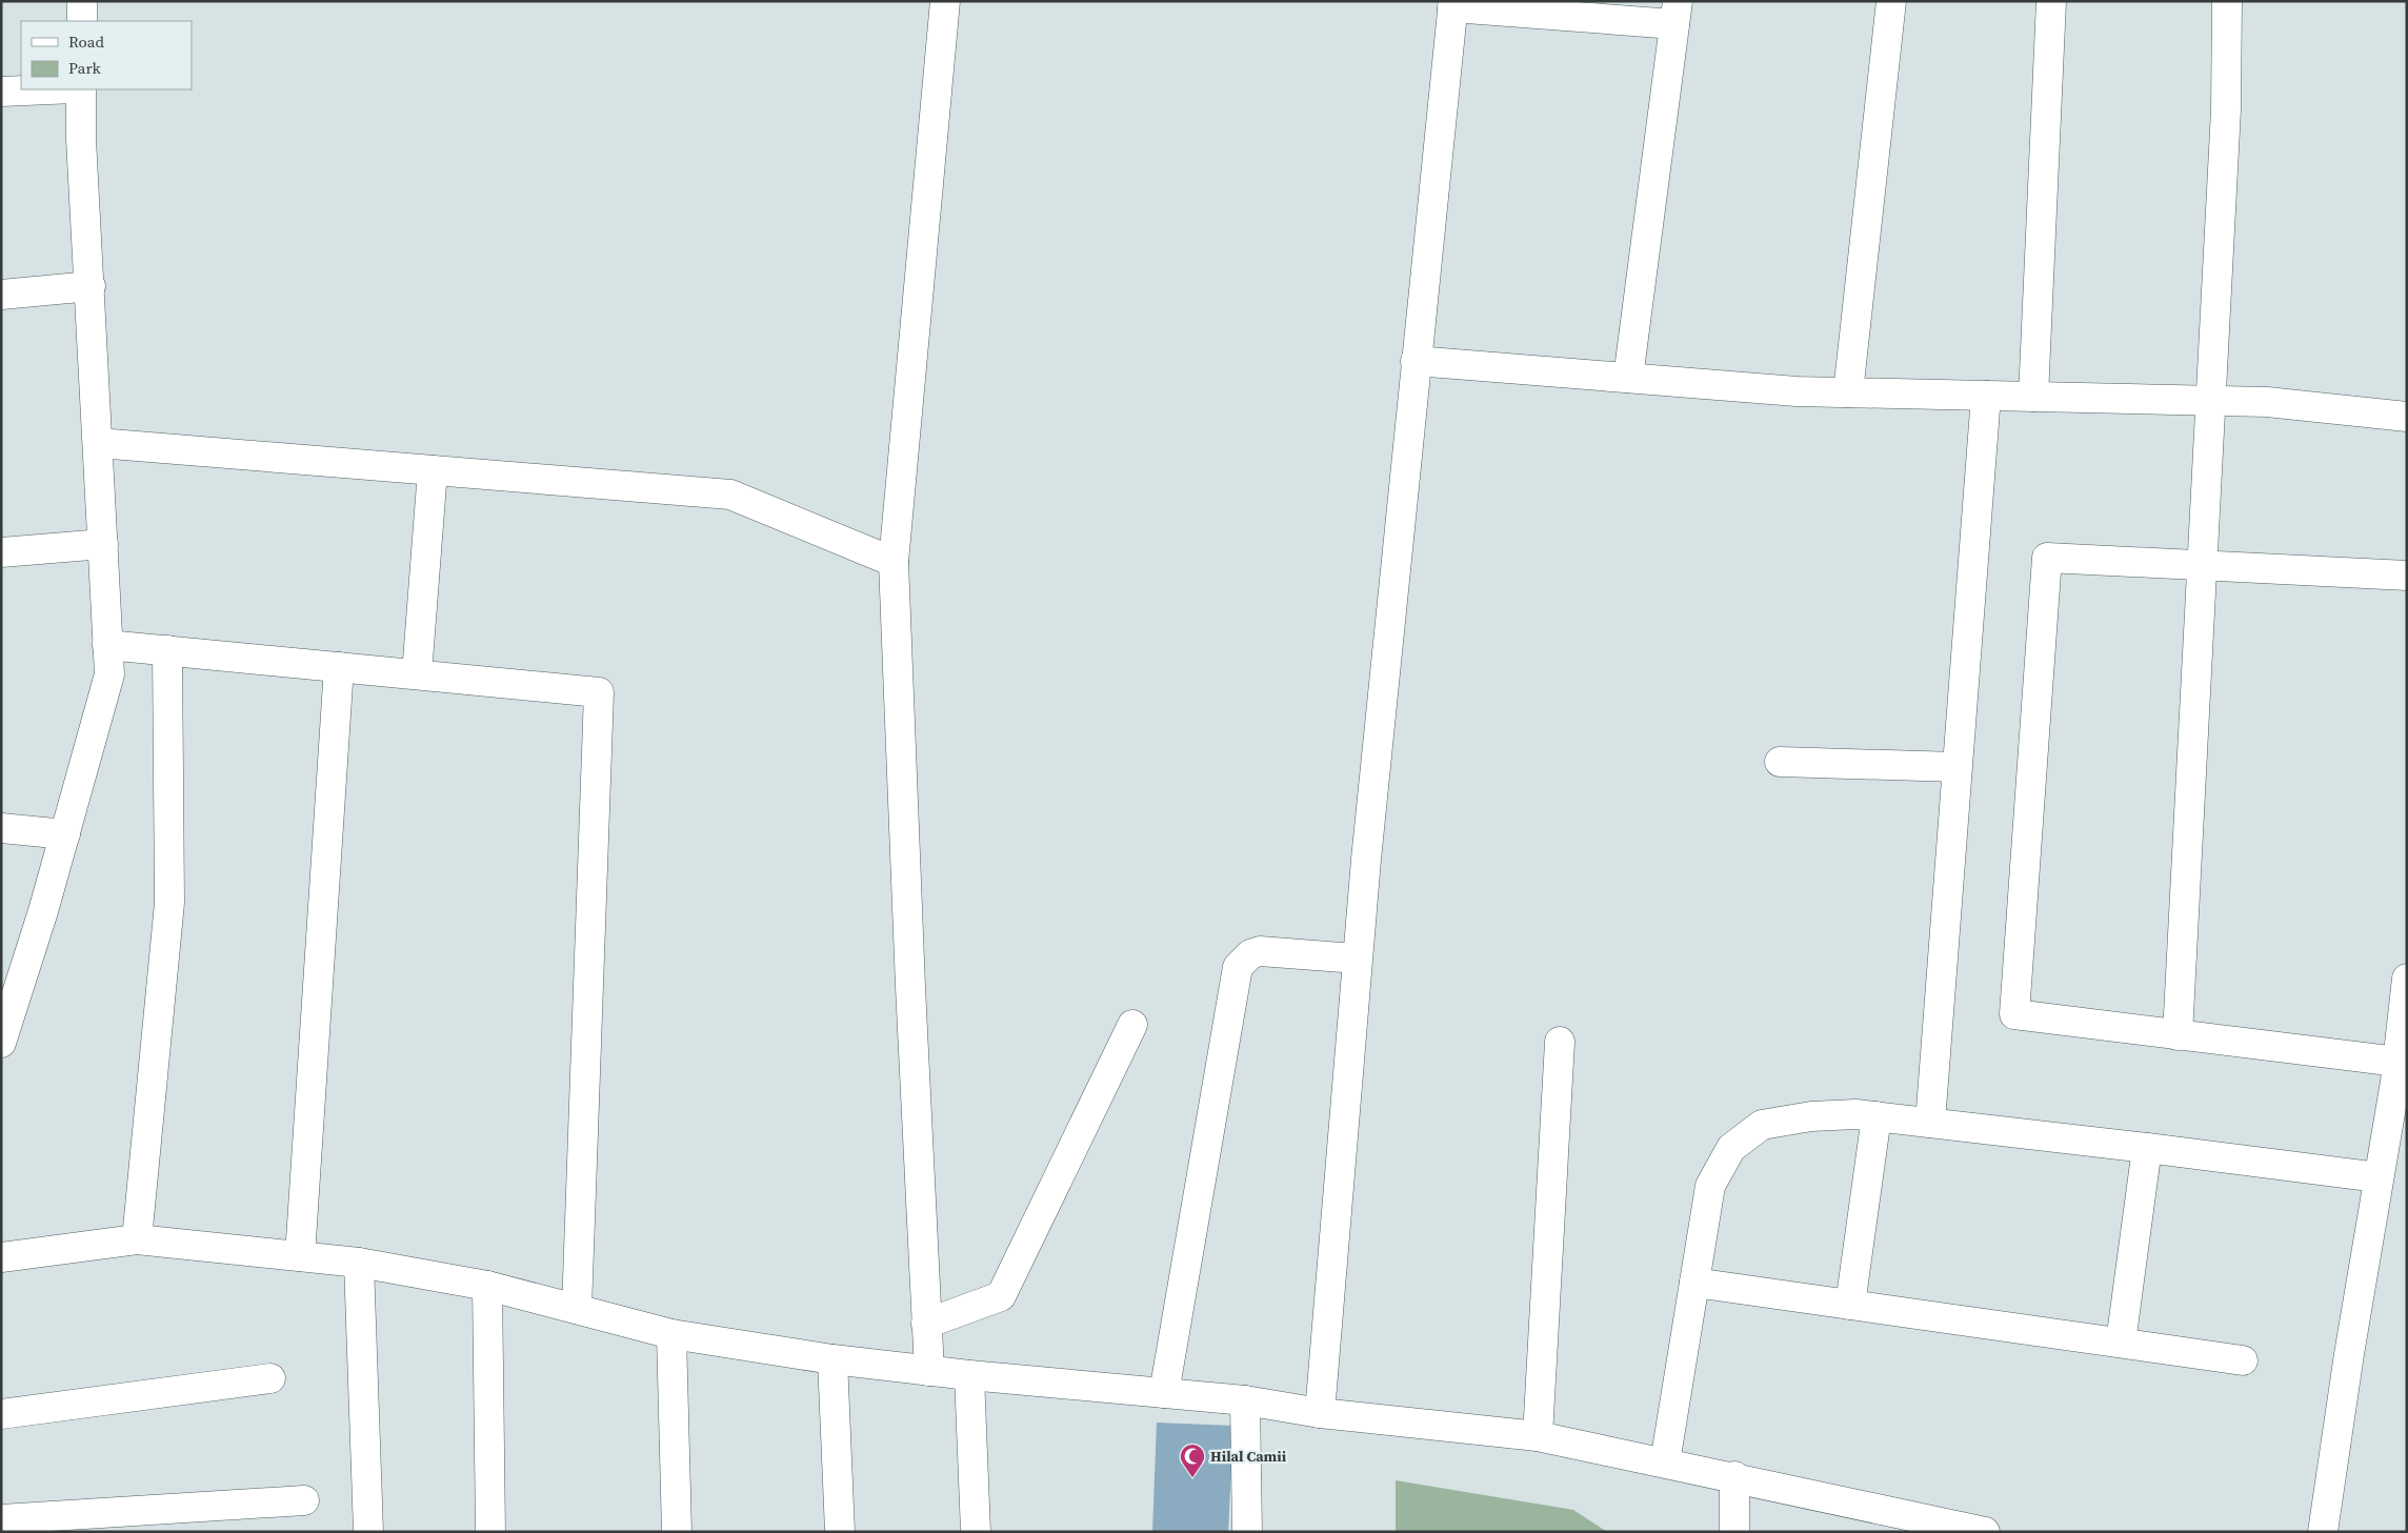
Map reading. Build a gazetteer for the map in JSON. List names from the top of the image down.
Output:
{
  "places": {
    "mosque": ["Hilal Camii"]
  },
  "legend": ["Road", "Park"]
}
